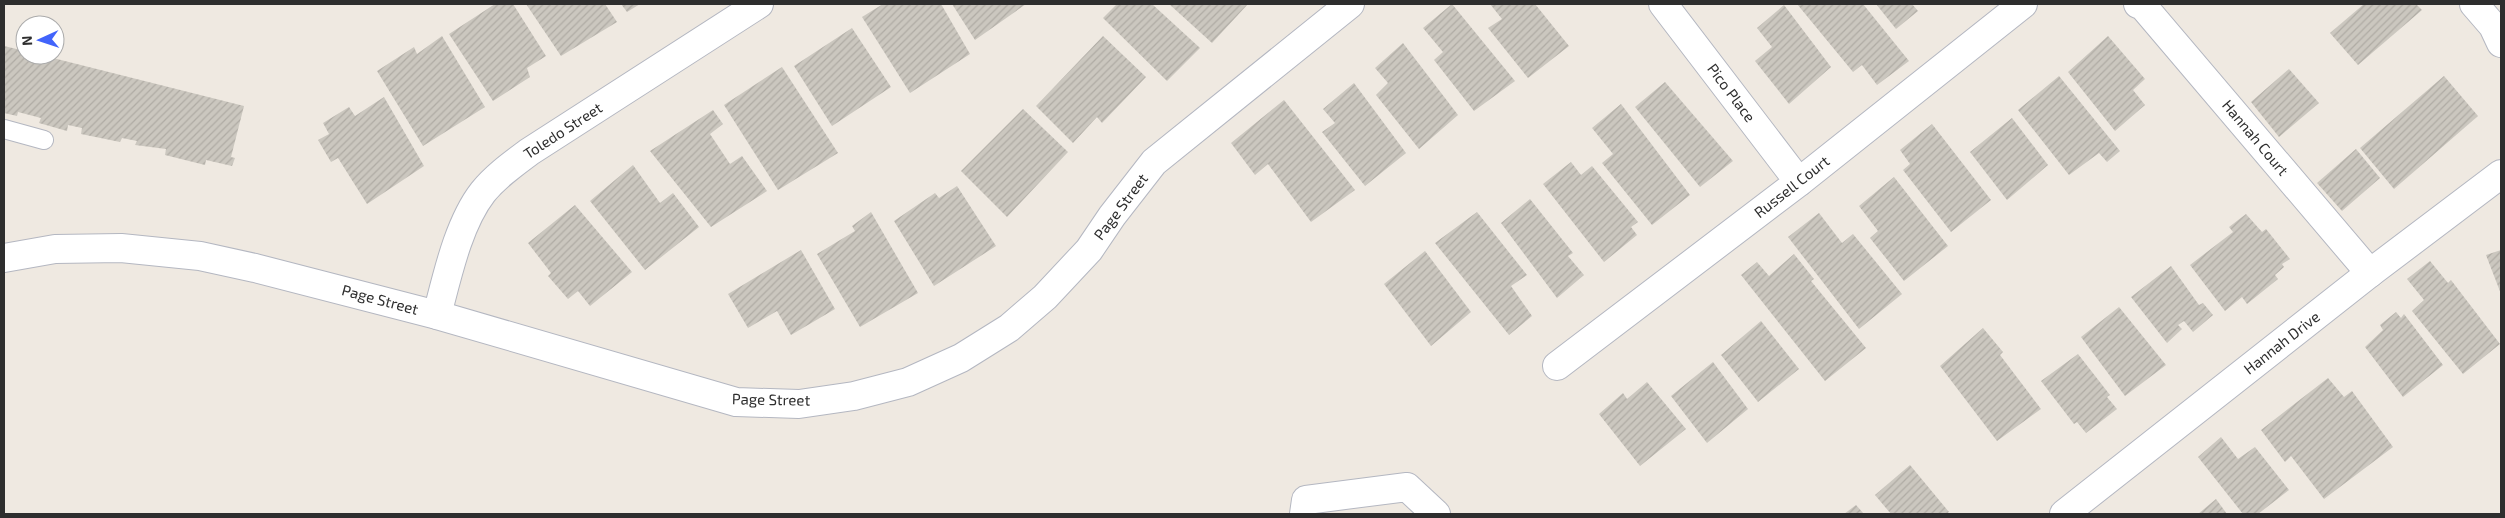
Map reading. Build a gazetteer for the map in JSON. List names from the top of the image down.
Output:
{
  "streets": {
    "street": [
      "Pico Place",
      "Toledo Street",
      "Hannah Court",
      "Russell Court",
      "Page Street",
      "Hannah Drive"
    ]
  },
  "crossings": [
    ["Pico Place", "Russell Court"],
    ["Toledo Street", "Page Street"],
    ["Hannah Court", "Hannah Drive"]
  ],
  "north": "left"
}
